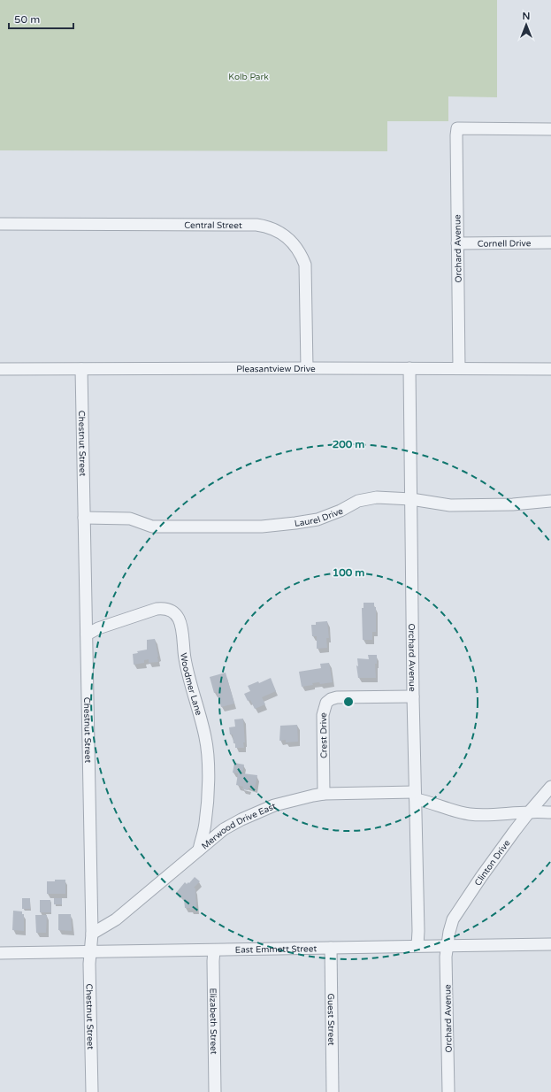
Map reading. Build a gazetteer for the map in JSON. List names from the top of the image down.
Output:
{
  "streets": {
    "street": [
      "Central Street",
      "Cornell Drive",
      "Orchard Avenue",
      "Pleasantview Drive",
      "Chestnut Street",
      "Laurel Drive",
      "Woodmer Lane",
      "Crest Drive",
      "Merwood Drive East",
      "Clinton Drive",
      "East Emmett Street",
      "Guest Street",
      "Elizabeth Street"
    ]
  },
  "crossings": [
    ["Central Street", "Pleasantview Drive"],
    ["Cornell Drive", "Orchard Avenue"],
    ["Orchard Avenue", "Pleasantview Drive"],
    ["Orchard Avenue", "Laurel Drive"],
    ["Orchard Avenue", "Crest Drive"],
    ["Orchard Avenue", "Merwood Drive East"],
    ["Orchard Avenue", "Clinton Drive"],
    ["Orchard Avenue", "East Emmett Street"],
    ["Pleasantview Drive", "Chestnut Street"],
    ["Chestnut Street", "Laurel Drive"],
    ["Chestnut Street", "Woodmer Lane"],
    ["Chestnut Street", "Merwood Drive East"],
    ["Chestnut Street", "East Emmett Street"],
    ["Woodmer Lane", "Merwood Drive East"],
    ["Crest Drive", "Merwood Drive East"],
    ["Merwood Drive East", "Clinton Drive"],
    ["Clinton Drive", "East Emmett Street"],
    ["East Emmett Street", "Guest Street"],
    ["East Emmett Street", "Elizabeth Street"]
  ],
  "parks": ["Kolb Park"],
  "scale_bar": "50 m",
  "north": "top",
  "rings": ["200 m", "100 m"]
}
